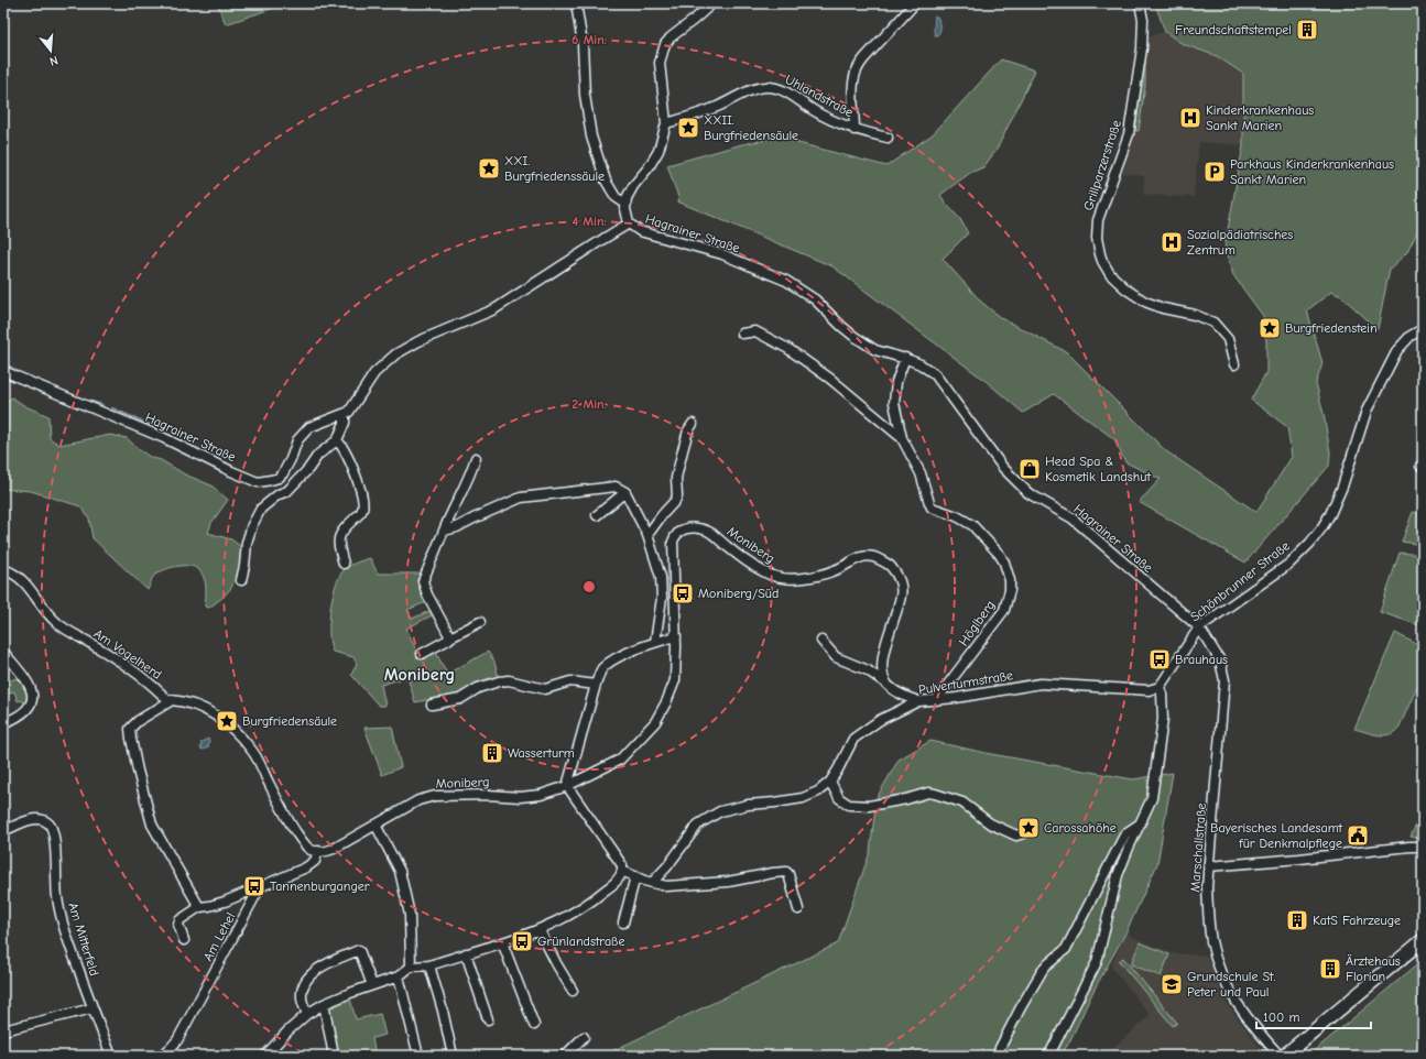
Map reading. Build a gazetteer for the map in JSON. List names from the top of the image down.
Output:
{
  "streets": {
    "street": [
      "Uhlandstraße",
      "Grillparzerstraße",
      "Hagrainer Straße",
      "Moniberg",
      "Schönbrunner Straße",
      "Höglberg",
      "Am Vogelherd",
      "Pulverturmstraße",
      "Marschallstraße",
      "Am Lehel",
      "Am Mitterfeld"
    ]
  },
  "crossings": [
    ["Hagrainer Straße", "Schönbrunner Straße"],
    ["Hagrainer Straße", "Höglberg"],
    ["Hagrainer Straße", "Marschallstraße"],
    ["Schönbrunner Straße", "Pulverturmstraße"],
    ["Schönbrunner Straße", "Marschallstraße"],
    ["Höglberg", "Pulverturmstraße"]
  ],
  "districts": ["Moniberg"],
  "places": {
    "building": [
      "Freundschaftstempel",
      "Wasserturm",
      "KatS Fahrzeuge",
      "Ärztehaus Florian"
    ],
    "hospital": ["Kinderkrankenhaus Sankt Marien", "Sozialpädiatrisches Zentrum"],
    "place": [
      "XXII. Burgfriedensäule",
      "XXI. Burgfriedenssäule",
      "Burgfriedenstein",
      "Burgfriedensäule",
      "Carossahöhe"
    ],
    "parking": ["Parkhaus Kinderkrankenhaus Sankt Marien"],
    "shop": ["Head Spa & Kosmetik Landshut"],
    "bus stop": [
      "Moniberg/Süd",
      "Brauhaus",
      "Tannenburganger",
      "Grünlandstraße"
    ],
    "public building": ["Bayerisches Landesamt für Denkmalpflege"],
    "school or university": ["Grundschule St. Peter und Paul"]
  },
  "scale_bar": "100 m",
  "north": "bottom",
  "rings": ["6 Min.", "4 Min.", "2 Min."]
}
